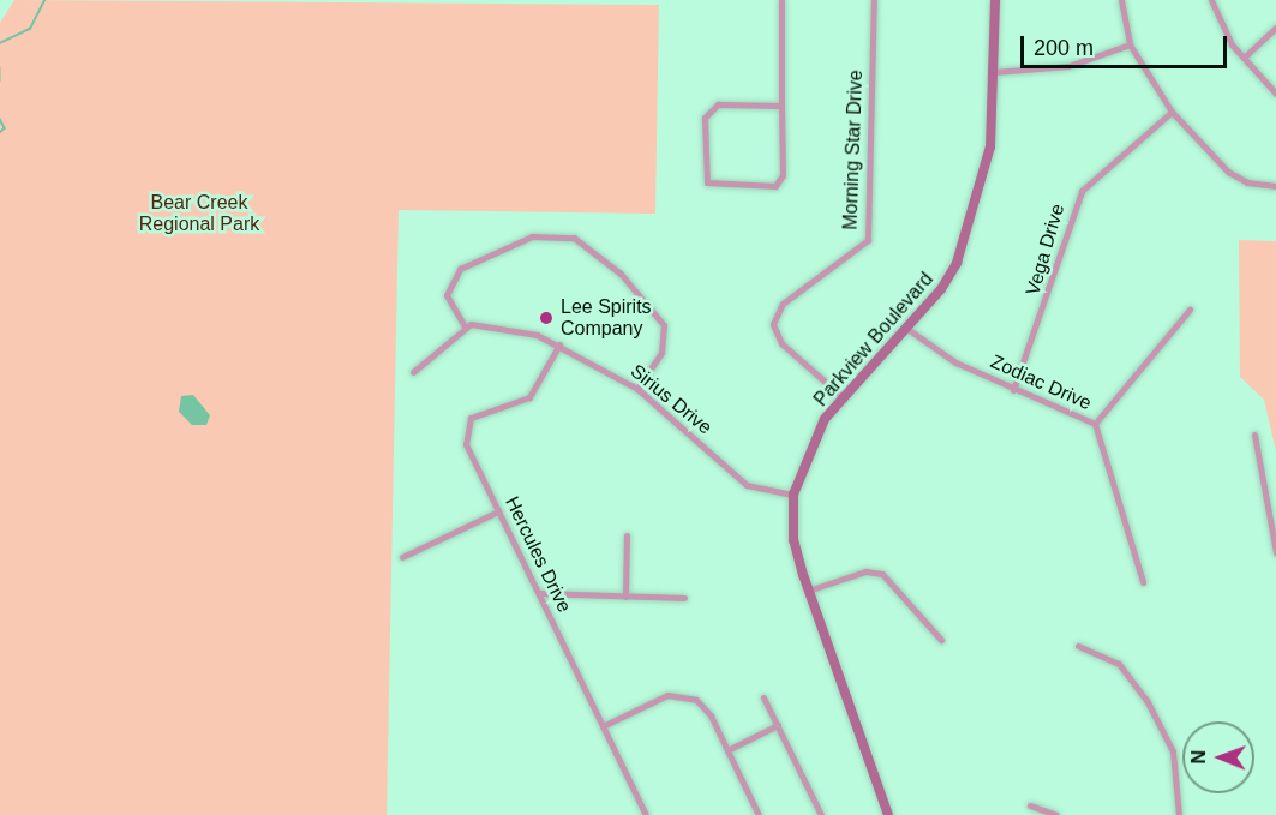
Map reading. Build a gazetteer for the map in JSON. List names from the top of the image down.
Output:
{
  "streets": {
    "street": [
      "Morning Star Drive",
      "Vega Drive",
      "Parkview Boulevard",
      "Zodiac Drive",
      "Sirius Drive",
      "Hercules Drive"
    ]
  },
  "crossings": [
    ["Morning Star Drive", "Parkview Boulevard"],
    ["Vega Drive", "Zodiac Drive"],
    ["Parkview Boulevard", "Zodiac Drive"],
    ["Parkview Boulevard", "Sirius Drive"],
    ["Sirius Drive", "Hercules Drive"]
  ],
  "parks": ["Bear Creek Regional Park"],
  "places": ["Lee Spirits Company"],
  "scale_bar": "200 m",
  "north": "left"
}
